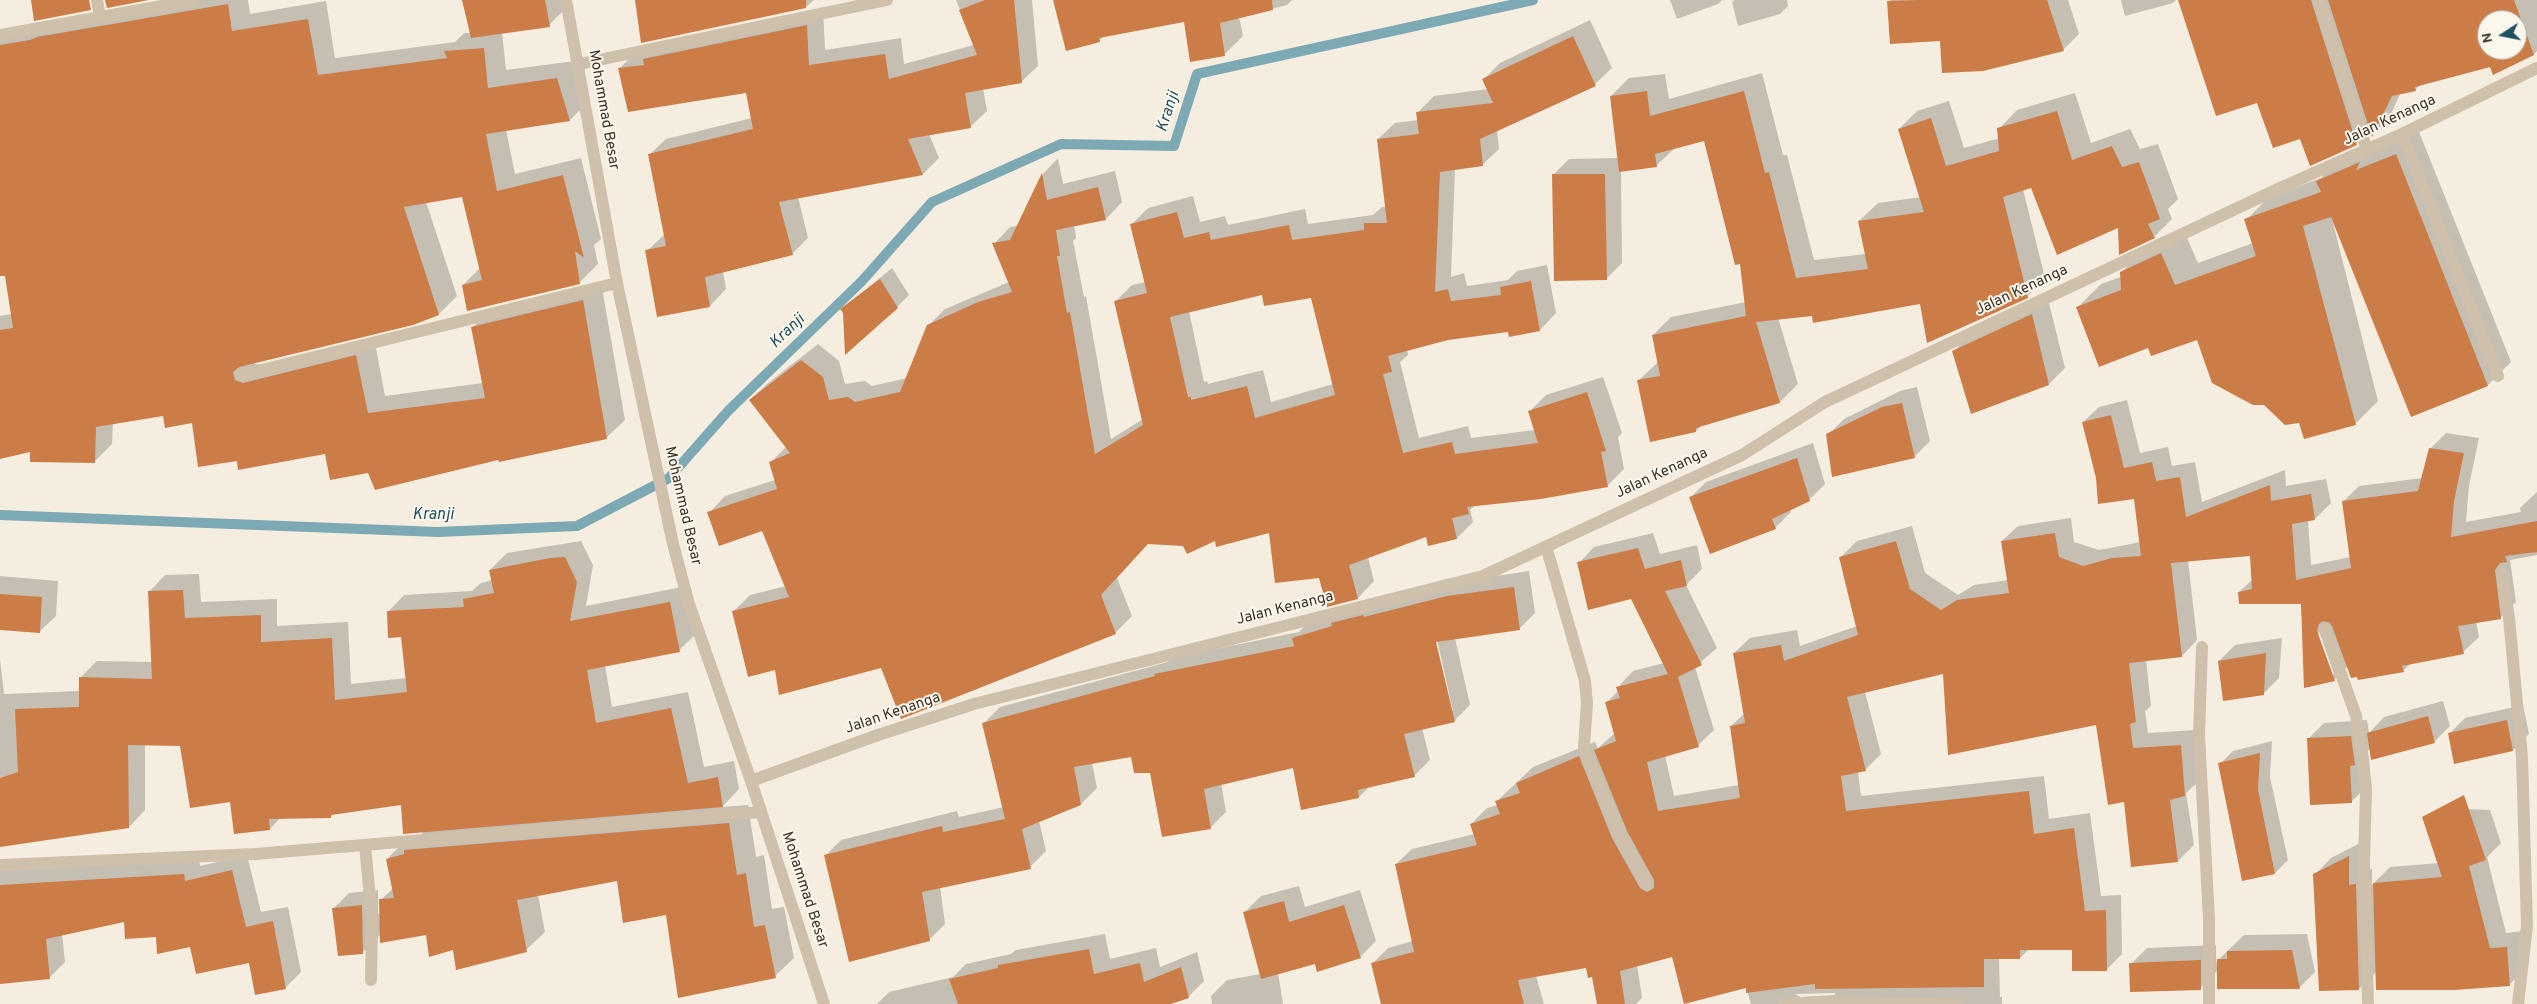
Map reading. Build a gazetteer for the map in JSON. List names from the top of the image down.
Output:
{
  "streets": {
    "street": ["Mohammad Besar", "Jalan Kenanga"]
  },
  "crossings": [
    ["Mohammad Besar", "Jalan Kenanga"]
  ],
  "water": ["Kranji"],
  "north": "left"
}
